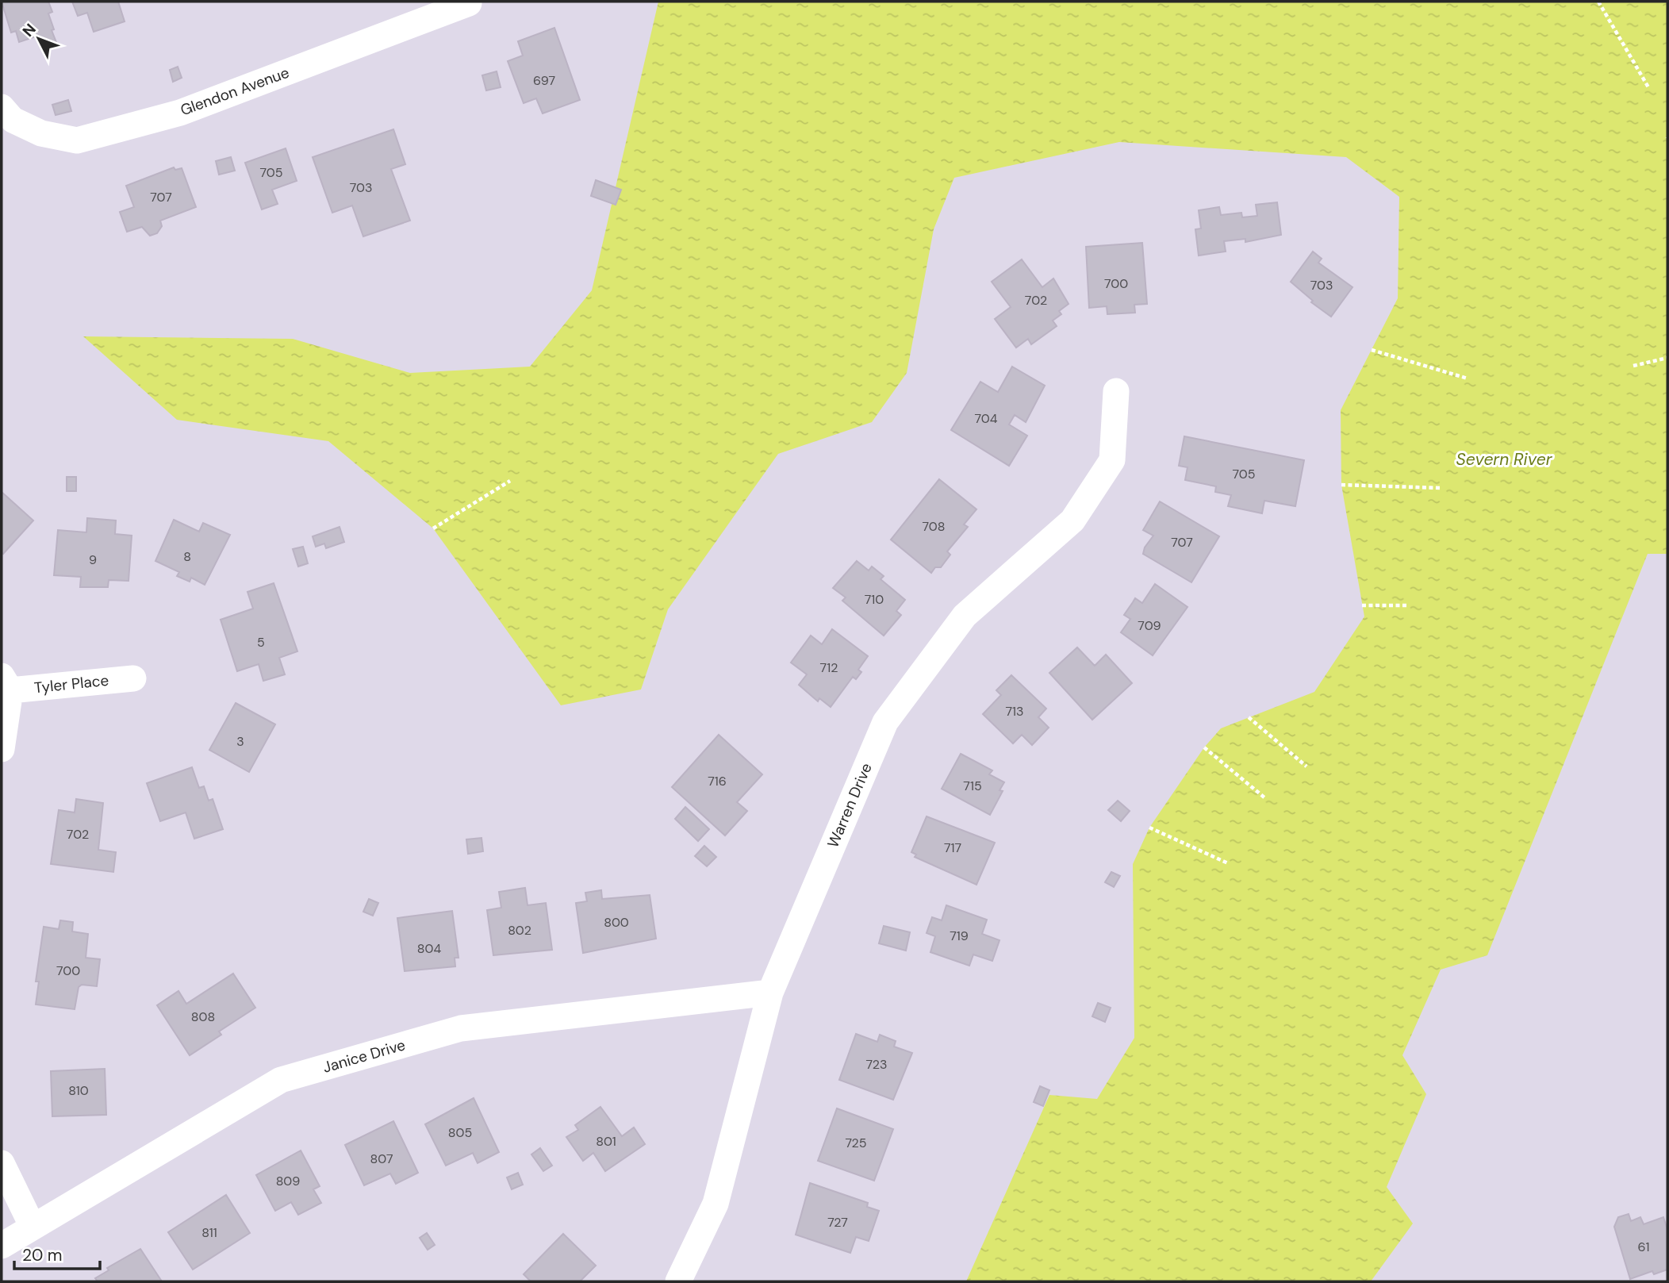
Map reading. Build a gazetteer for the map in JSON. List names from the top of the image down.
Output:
{
  "streets": {
    "street": [
      "Glendon Avenue",
      "Tyler Place",
      "Warren Drive",
      "Janice Drive"
    ]
  },
  "crossings": [
    ["Warren Drive", "Janice Drive"]
  ],
  "water": ["Severn River"],
  "house_numbers": [
    "697",
    "705",
    "703",
    "707",
    "700",
    "703",
    "702",
    "704",
    "705",
    "708",
    "707",
    "8",
    "9",
    "710",
    "709",
    "5",
    "712",
    "713",
    "3",
    "716",
    "715",
    "702",
    "717",
    "800",
    "802",
    "719",
    "804",
    "700",
    "808",
    "723",
    "810",
    "805",
    "801",
    "725",
    "807",
    "809",
    "727",
    "811",
    "61"
  ],
  "scale_bar": "20 m",
  "north": "top left"
}
